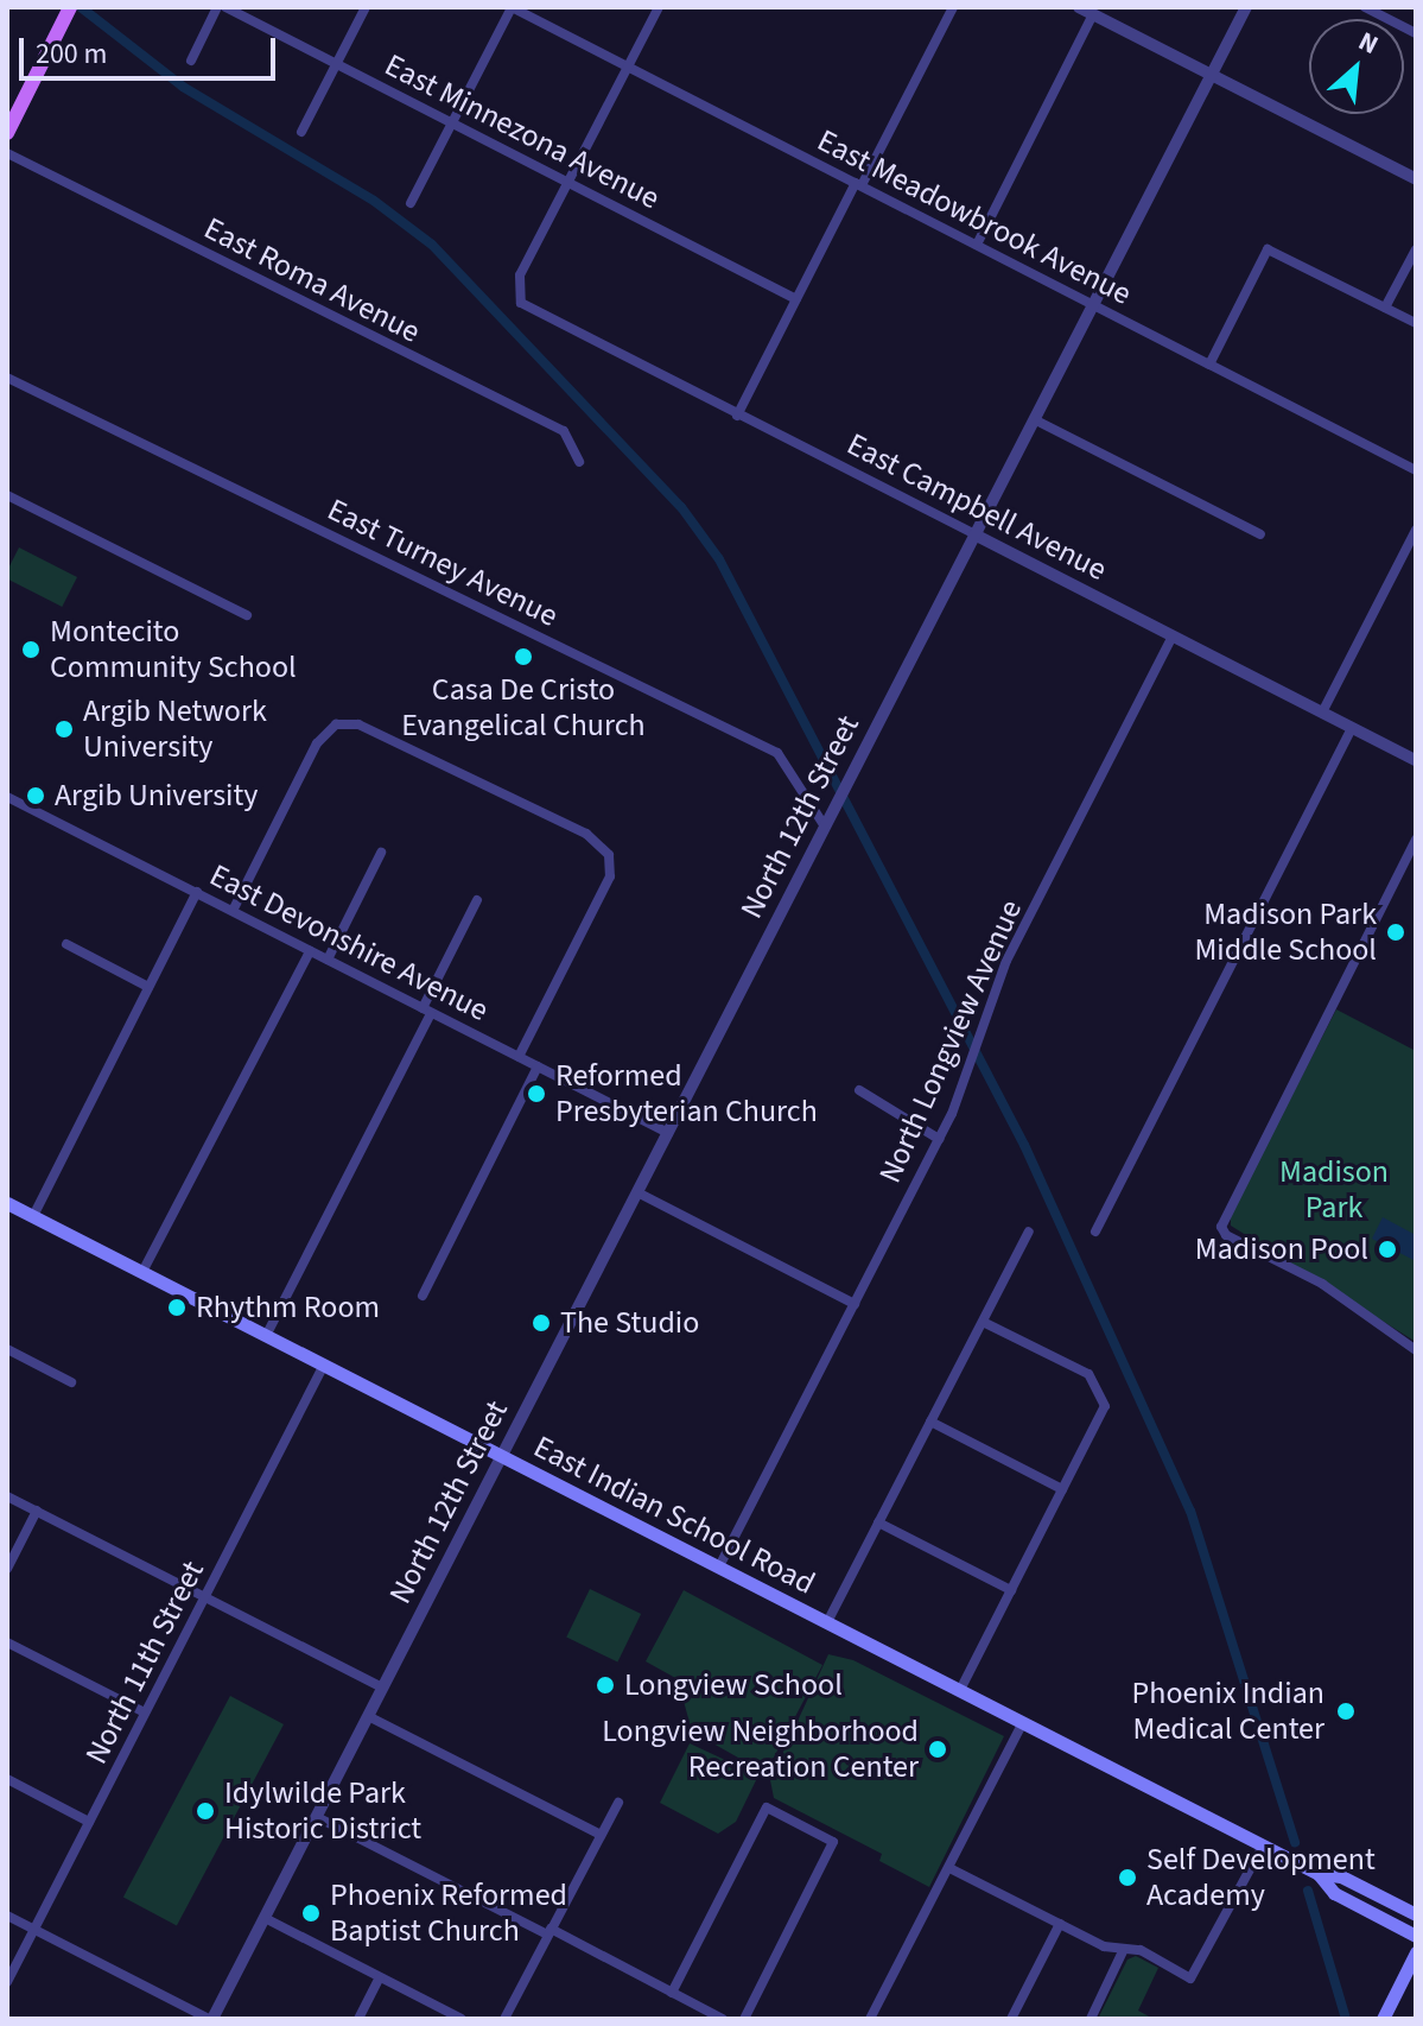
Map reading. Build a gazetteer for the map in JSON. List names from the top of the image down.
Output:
{
  "streets": {
    "main road": ["East Indian School Road"],
    "street": [
      "East Minnezona Avenue",
      "East Meadowbrook Avenue",
      "East Roma Avenue",
      "East Campbell Avenue",
      "East Turney Avenue",
      "North 12th Street",
      "East Devonshire Avenue",
      "North Longview Avenue",
      "North 11th Street"
    ]
  },
  "crossings": [
    ["East Minnezona Avenue", "East Campbell Avenue"],
    ["East Meadowbrook Avenue", "North 12th Street"],
    ["East Campbell Avenue", "North 12th Street"],
    ["East Campbell Avenue", "North Longview Avenue"],
    ["East Turney Avenue", "North 12th Street"],
    ["North 12th Street", "East Devonshire Avenue"],
    ["North 12th Street", "East Indian School Road"],
    ["North Longview Avenue", "East Indian School Road"],
    ["East Indian School Road", "North 11th Street"]
  ],
  "parks": ["Madison Park"],
  "places": [
    "Montecito Community School",
    "Casa De Cristo Evangelical Church",
    "Argib Network University",
    "Argib University",
    "Madison Park Middle School",
    "Reformed Presbyterian Church",
    "Madison Pool",
    "Rhythm Room",
    "The Studio",
    "Longview School",
    "Phoenix Indian Medical Center",
    "Longview Neighborhood Recreation Center",
    "Idylwilde Park Historic District",
    "Self Development Academy",
    "Phoenix Reformed Baptist Church"
  ],
  "scale_bar": "200 m",
  "north": "top right"
}
